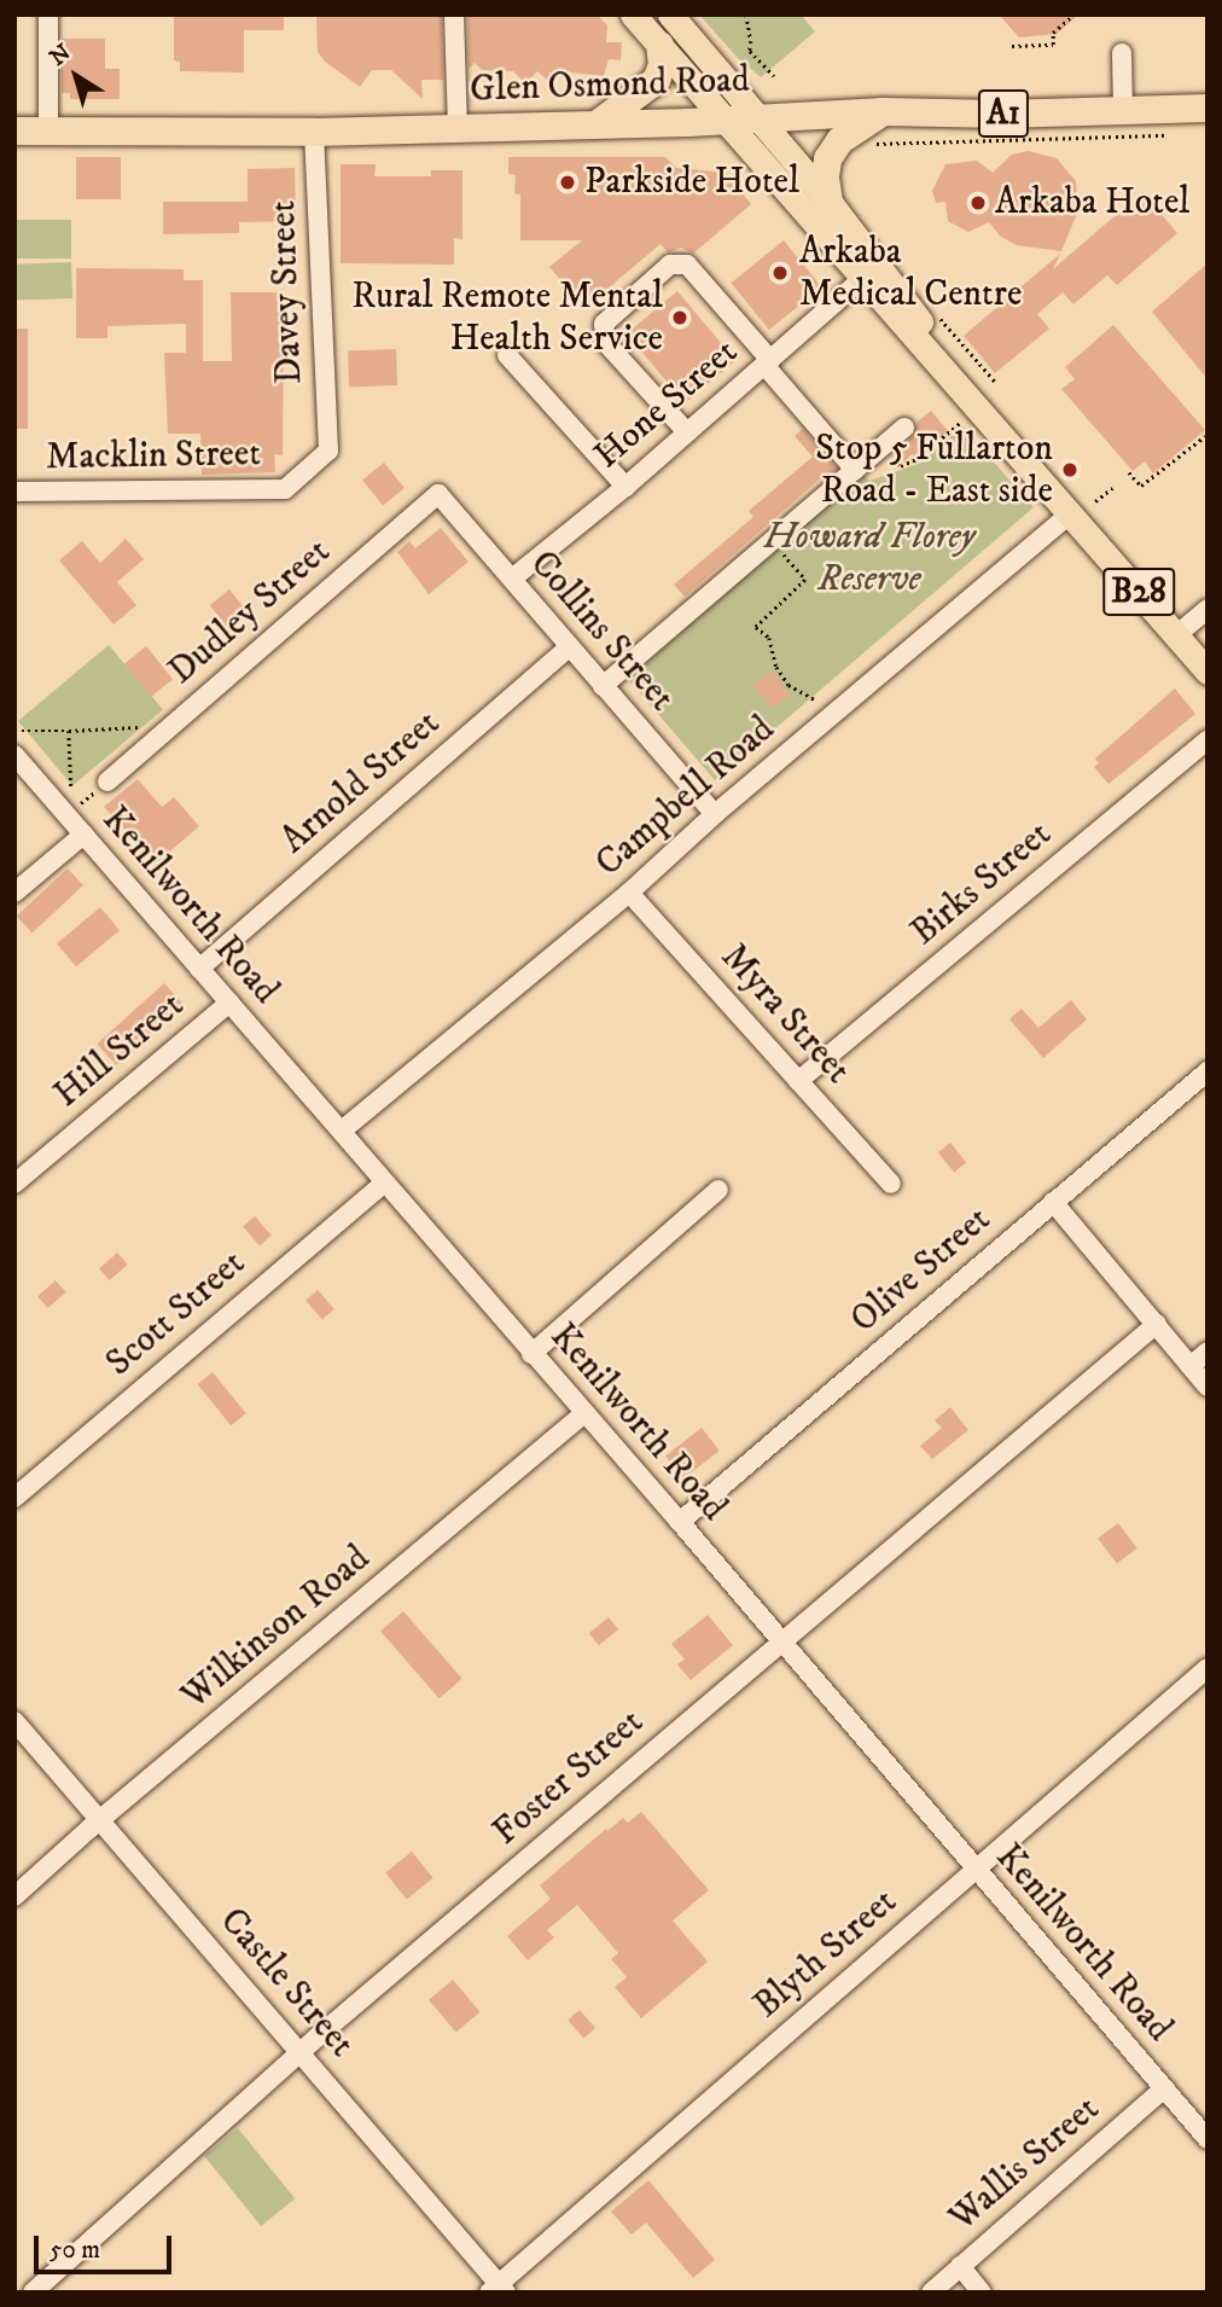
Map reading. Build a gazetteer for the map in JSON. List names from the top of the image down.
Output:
{
  "streets": {
    "highway": ["Glen Osmond Road", "A1"],
    "main road": ["B28"],
    "street": [
      "Davey Street",
      "Hone Street",
      "Macklin Street",
      "Dudley Street",
      "Collins Street",
      "Arnold Street",
      "Campbell Road",
      "Birks Street",
      "Kenilworth Road",
      "Myra Street",
      "Hill Street",
      "Olive Street",
      "Scott Street",
      "Wilkinson Road",
      "Foster Street",
      "Blyth Street",
      "Castle Street",
      "Wallis Street"
    ]
  },
  "crossings": [
    ["Glen Osmond Road", "Davey Street"],
    ["Glen Osmond Road", "B28"],
    ["Davey Street", "Macklin Street"],
    ["Hone Street", "B28"],
    ["Hone Street", "Collins Street"],
    ["B28", "Campbell Road"],
    ["Dudley Street", "Collins Street"],
    ["Collins Street", "Arnold Street"],
    ["Collins Street", "Campbell Road"],
    ["Arnold Street", "Kenilworth Road"],
    ["Campbell Road", "Kenilworth Road"],
    ["Campbell Road", "Myra Street"],
    ["Birks Street", "Myra Street"],
    ["Kenilworth Road", "Hill Street"],
    ["Kenilworth Road", "Olive Street"],
    ["Kenilworth Road", "Scott Street"],
    ["Kenilworth Road", "Wilkinson Road"],
    ["Kenilworth Road", "Foster Street"],
    ["Kenilworth Road", "Blyth Street"],
    ["Kenilworth Road", "Wallis Street"],
    ["Wilkinson Road", "Castle Street"],
    ["Foster Street", "Castle Street"],
    ["Blyth Street", "Castle Street"]
  ],
  "parks": ["Howard Florey Reserve"],
  "places": [
    "Parkside Hotel",
    "Arkaba Hotel",
    "Arkaba Medical Centre",
    "Rural Remote Mental Health Service",
    "Stop 5 Fullarton Road - East side"
  ],
  "scale_bar": "50 m",
  "north": "top left"
}
